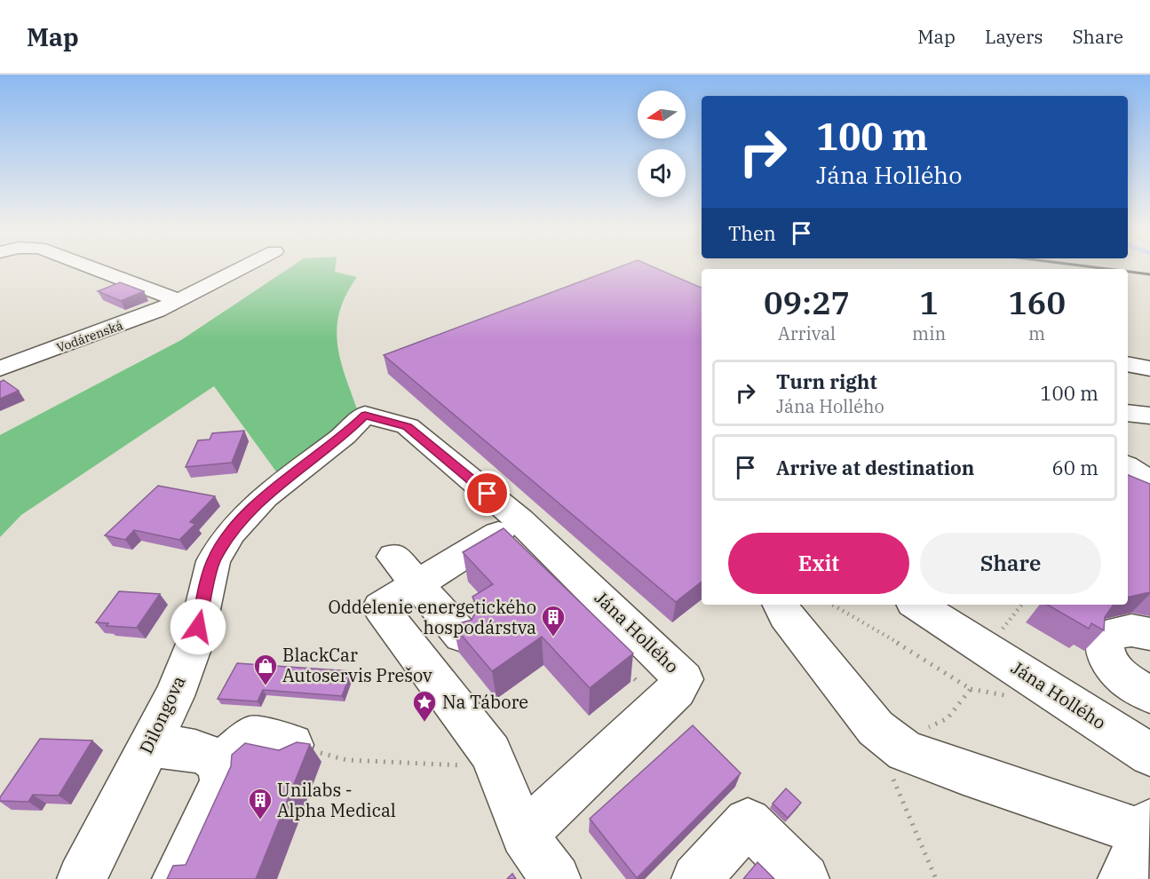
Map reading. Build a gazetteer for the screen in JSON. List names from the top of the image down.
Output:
{
  "streets": {
    "street": ["Vodárenská", "Jána Hollého", "Dilongova"]
  },
  "crossings": [
    ["Jána Hollého", "Dilongova"]
  ],
  "places": {
    "building": ["Oddelenie energetického hospodárstva", "Unilabs - Alpha Medical"],
    "shop": ["BlackCar Autoservis Prešov"],
    "place": ["Na Tábore"]
  },
  "north": "left",
  "page": {
    "header": "Map",
    "nav": ["Map", "Layers", "Share"],
    "turn": ["100 m", "Jána Hollého"],
    "then": "Then",
    "eta": [
      "09:27",
      "Arrival",
      "1",
      "min",
      "160",
      "m"
    ],
    "list": [
      {
        "name": "Turn right",
        "note": "Jána Hollého",
        "value": "100 m"
      },
      {
        "name": "Arrive at destination",
        "value": "60 m"
      }
    ],
    "buttons": ["Exit", "Share"]
  }
}
